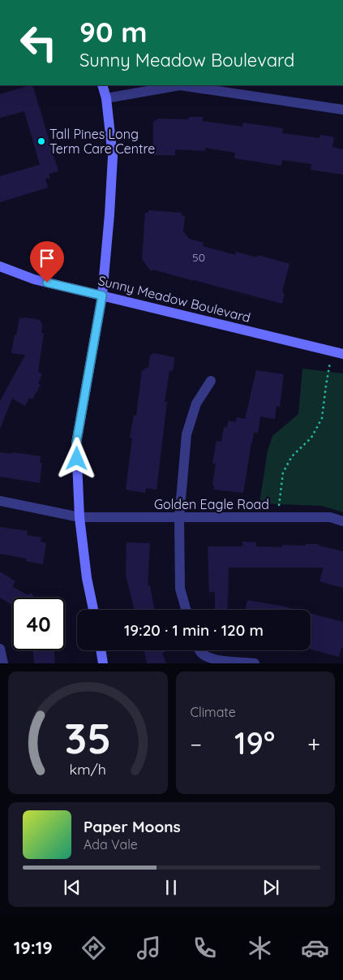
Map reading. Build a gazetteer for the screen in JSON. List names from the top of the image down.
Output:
{
  "streets": {
    "street": ["Sunny Meadow Boulevard", "Golden Eagle Road"]
  },
  "places": ["Tall Pines Long Term Care Centre"],
  "house_numbers": ["50"],
  "page": {
    "turn": ["90 m", "Sunny Meadow Boulevard"],
    "limit": "40",
    "trip": "19:20 · 1 min · 120 m",
    "tile": "Climate",
    "heat": ["−", "19°", "+"],
    "song": ["Paper Moons", "Ada Vale"],
    "tabs": "19:19",
    "gauge": ["35", "km/h"]
  }
}
